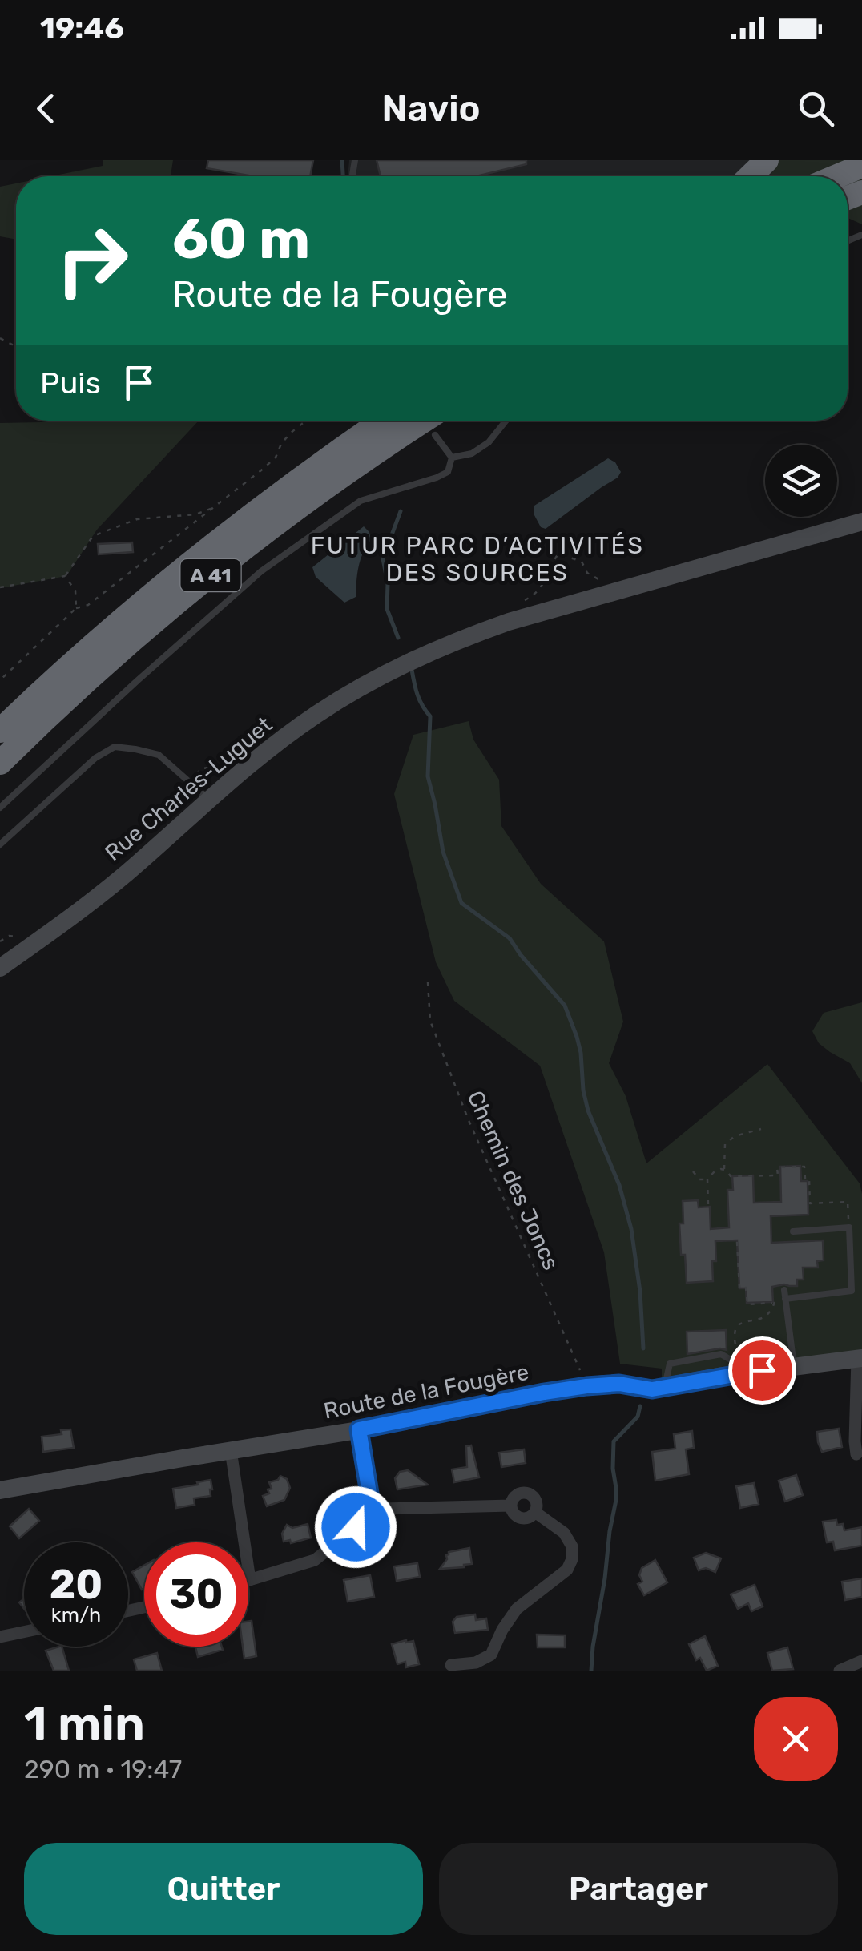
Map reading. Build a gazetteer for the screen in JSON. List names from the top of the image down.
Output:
{
  "streets": {
    "highway": ["A 41"],
    "main road": ["Rue Charles-Luguet", "Route de la Fougère"],
    "path": ["Chemin des Joncs"]
  },
  "crossings": [
    ["Chemin des Joncs", "Route de la Fougère"]
  ],
  "districts": ["FUTUR PARC D’ACTIVITÉS DES SOURCES"],
  "page": {
    "status": "19:46",
    "header": "Navio",
    "turn": ["60 m", "Route de la Fougère"],
    "then": "Puis",
    "speed": "20 km/h",
    "limit": "30",
    "heading": ["1 min", "290 m · 19:47"],
    "buttons": ["Quitter", "Partager"]
  }
}
